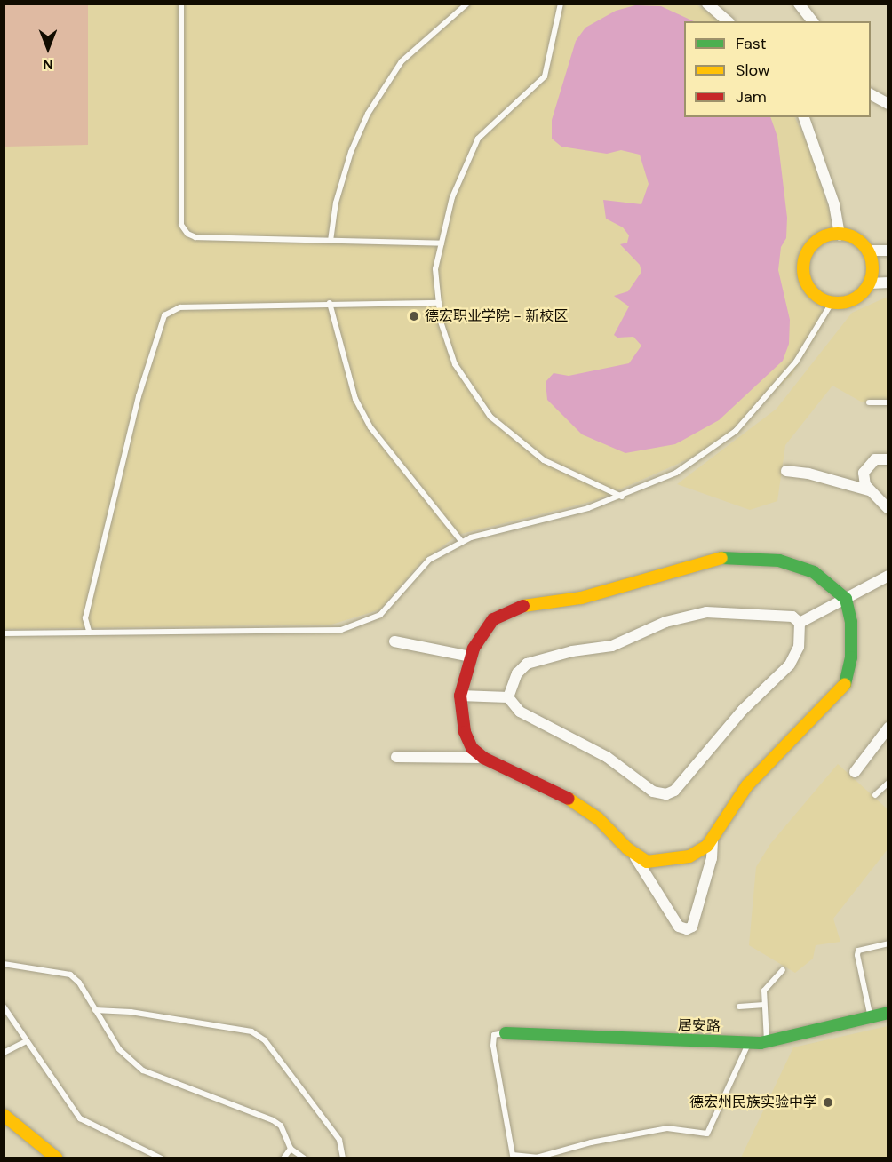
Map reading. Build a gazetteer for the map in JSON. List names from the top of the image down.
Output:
{
  "streets": {
    "street": ["居安路"]
  },
  "places": ["德宏职业学院 - 新校区", "德宏州民族实验中学"],
  "legend": ["Fast", "Slow", "Jam"],
  "north": "bottom"
}
